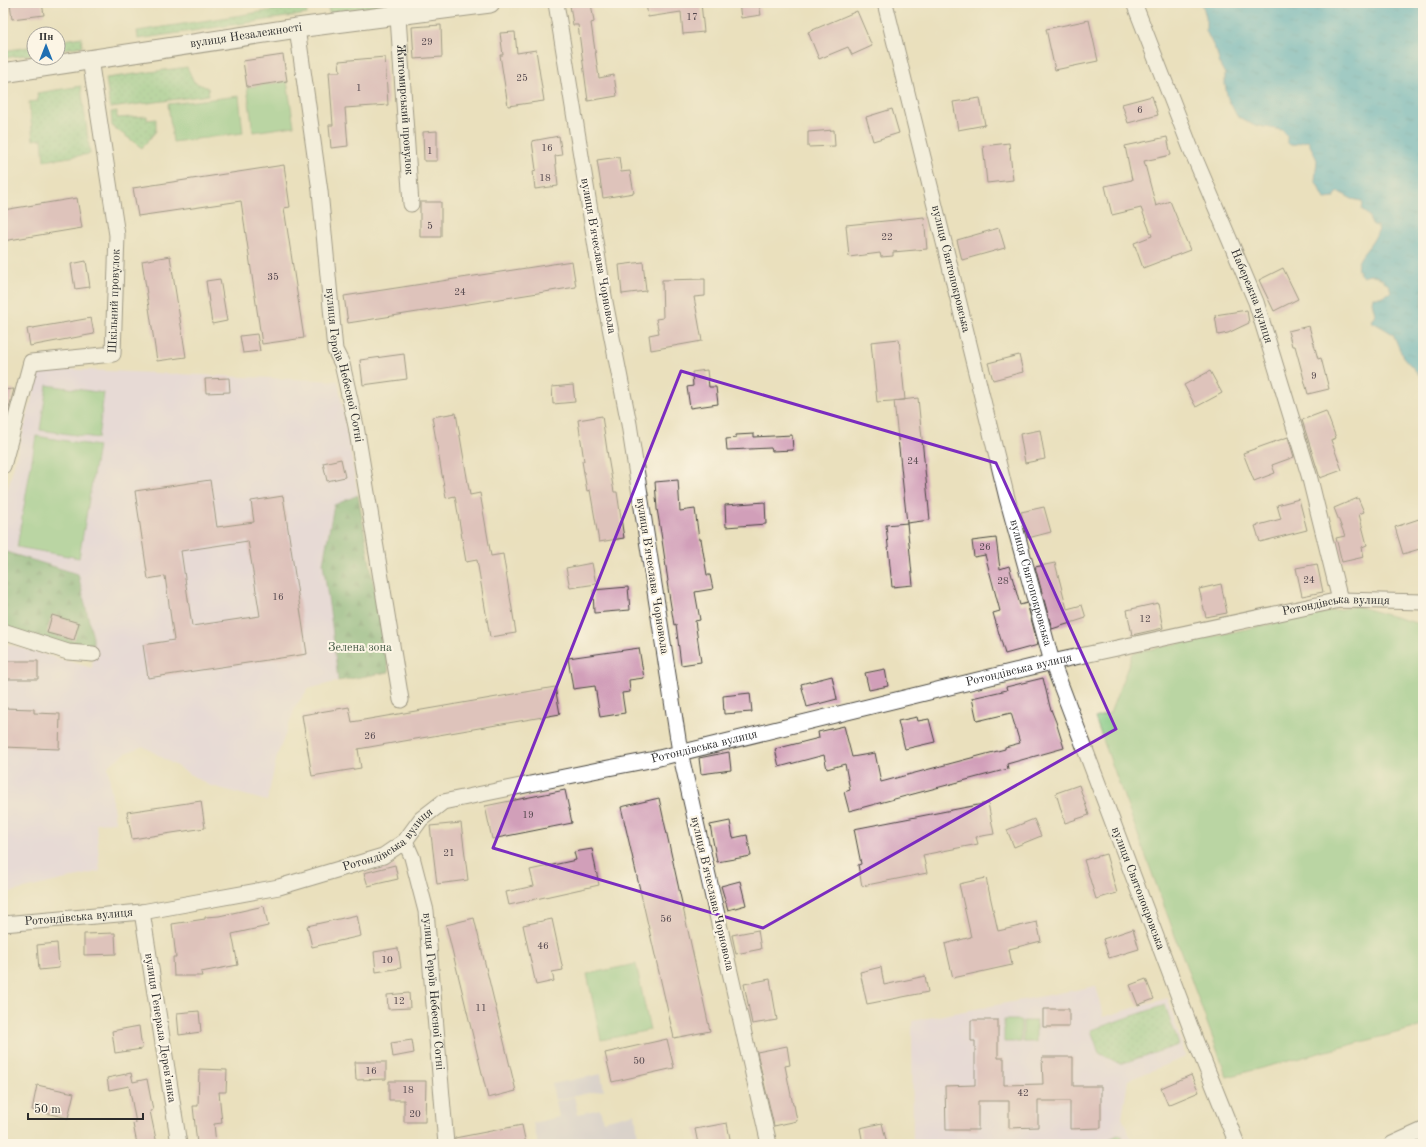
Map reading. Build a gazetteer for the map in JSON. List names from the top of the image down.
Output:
{
  "streets": {
    "street": [
      "вулиця Незалежності",
      "Житомирський провулок",
      "вулиця Вʼячеслава Чорновола",
      "вулиця Святопокровська",
      "Набережна вулиця",
      "Шкільний провулок",
      "вулиця Героїв Небесної Сотні",
      "Ротондівська вулиця",
      "вулиця Генерала Деревʼянка"
    ]
  },
  "crossings": [
    ["вулиця Незалежності", "Житомирський провулок"],
    ["вулиця Незалежності", "Шкільний провулок"],
    ["вулиця Незалежності", "вулиця Героїв Небесної Сотні"],
    ["вулиця Вʼячеслава Чорновола", "Ротондівська вулиця"],
    ["вулиця Святопокровська", "Ротондівська вулиця"],
    ["Набережна вулиця", "Ротондівська вулиця"],
    ["вулиця Героїв Небесної Сотні", "Ротондівська вулиця"],
    ["Ротондівська вулиця", "вулиця Генерала Деревʼянка"]
  ],
  "parks": ["Зелена зона"],
  "house_numbers": [
    "17",
    "29",
    "25",
    "1",
    "6",
    "16",
    "1",
    "18",
    "5",
    "22",
    "35",
    "24",
    "9",
    "24",
    "26",
    "24",
    "28",
    "16",
    "12",
    "26",
    "19",
    "21",
    "56",
    "46",
    "10",
    "12",
    "11",
    "50",
    "16",
    "18",
    "42",
    "20"
  ],
  "scale_bar": "50 m",
  "north": "top"
}
